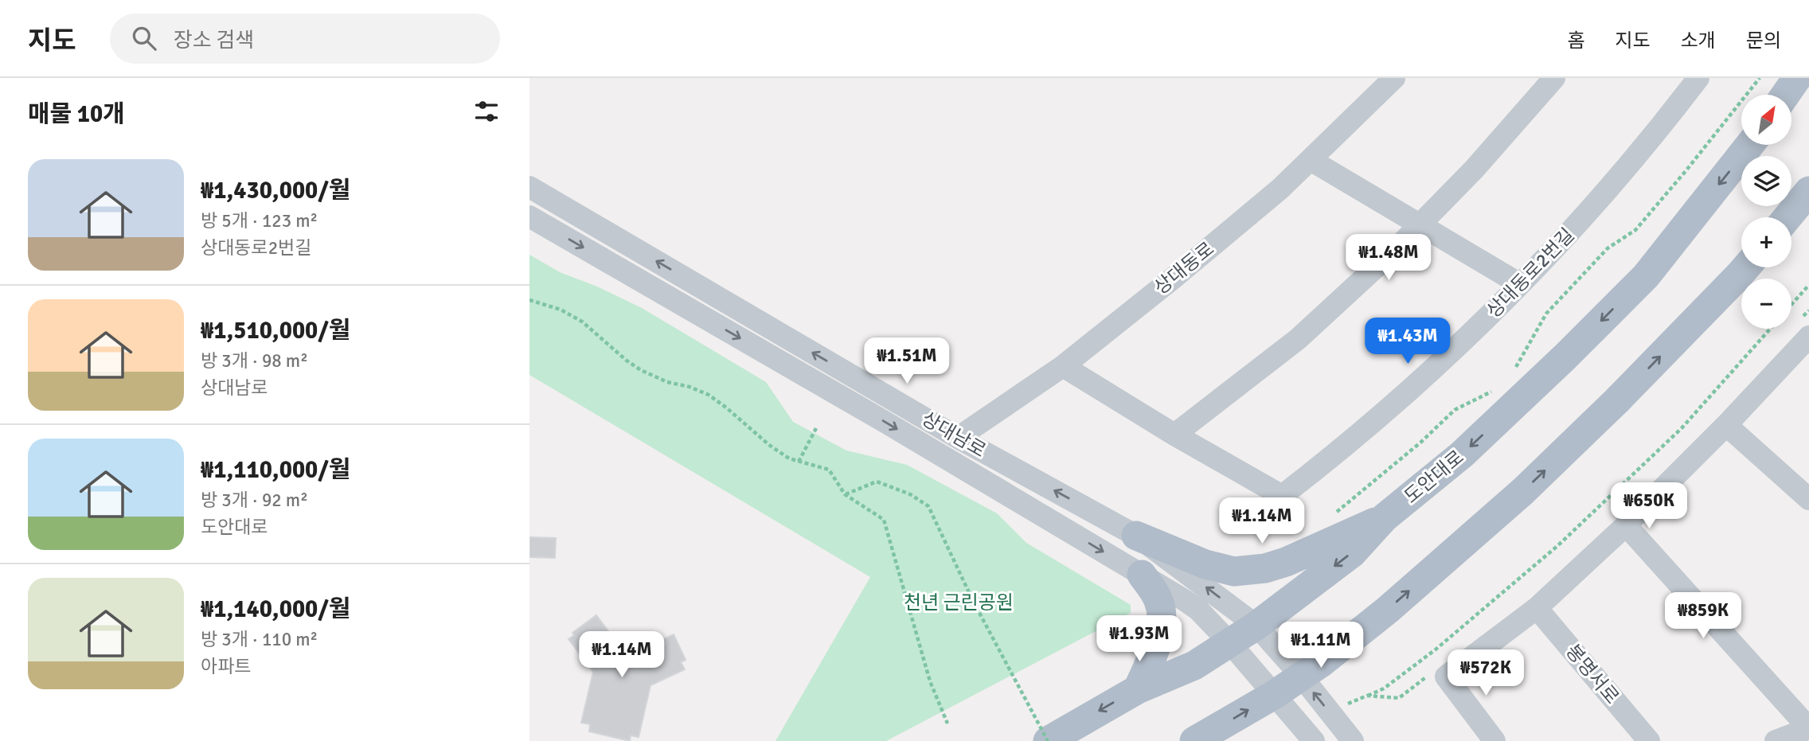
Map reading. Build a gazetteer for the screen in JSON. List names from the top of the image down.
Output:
{
  "streets": {
    "main road": ["도안대로"],
    "street": [
      "상대동로",
      "상대동로2번길",
      "상대남로",
      "봉명서로"
    ]
  },
  "crossings": [
    ["상대동로", "상대동로2번길"],
    ["상대동로", "상대남로"],
    ["상대남로", "도안대로"]
  ],
  "parks": ["천년 근린공원"],
  "north": "top right",
  "page": {
    "header": "지도",
    "search": "장소 검색",
    "nav": [
      "홈",
      "지도",
      "소개",
      "문의"
    ],
    "heading": "매물 10개",
    "map_buttons": ["+", "−"],
    "list": [
      {
        "name": "₩1,430,000/월",
        "note": "방 5개 · 123 m² · 상대동로2번길"
      },
      {
        "name": "₩1,510,000/월",
        "note": "방 3개 · 98 m² · 상대남로"
      },
      {
        "name": "₩1,110,000/월",
        "note": "방 3개 · 92 m² · 도안대로"
      },
      {
        "name": "₩1,140,000/월",
        "note": "방 3개 · 110 m² · 아파트"
      }
    ],
    "price": [
      "₩1.48M",
      "₩1.43M",
      "₩1.51M",
      "₩650K",
      "₩1.14M",
      "₩859K",
      "₩1.93M",
      "₩1.11M",
      "₩1.14M",
      "₩572K"
    ]
  }
}
